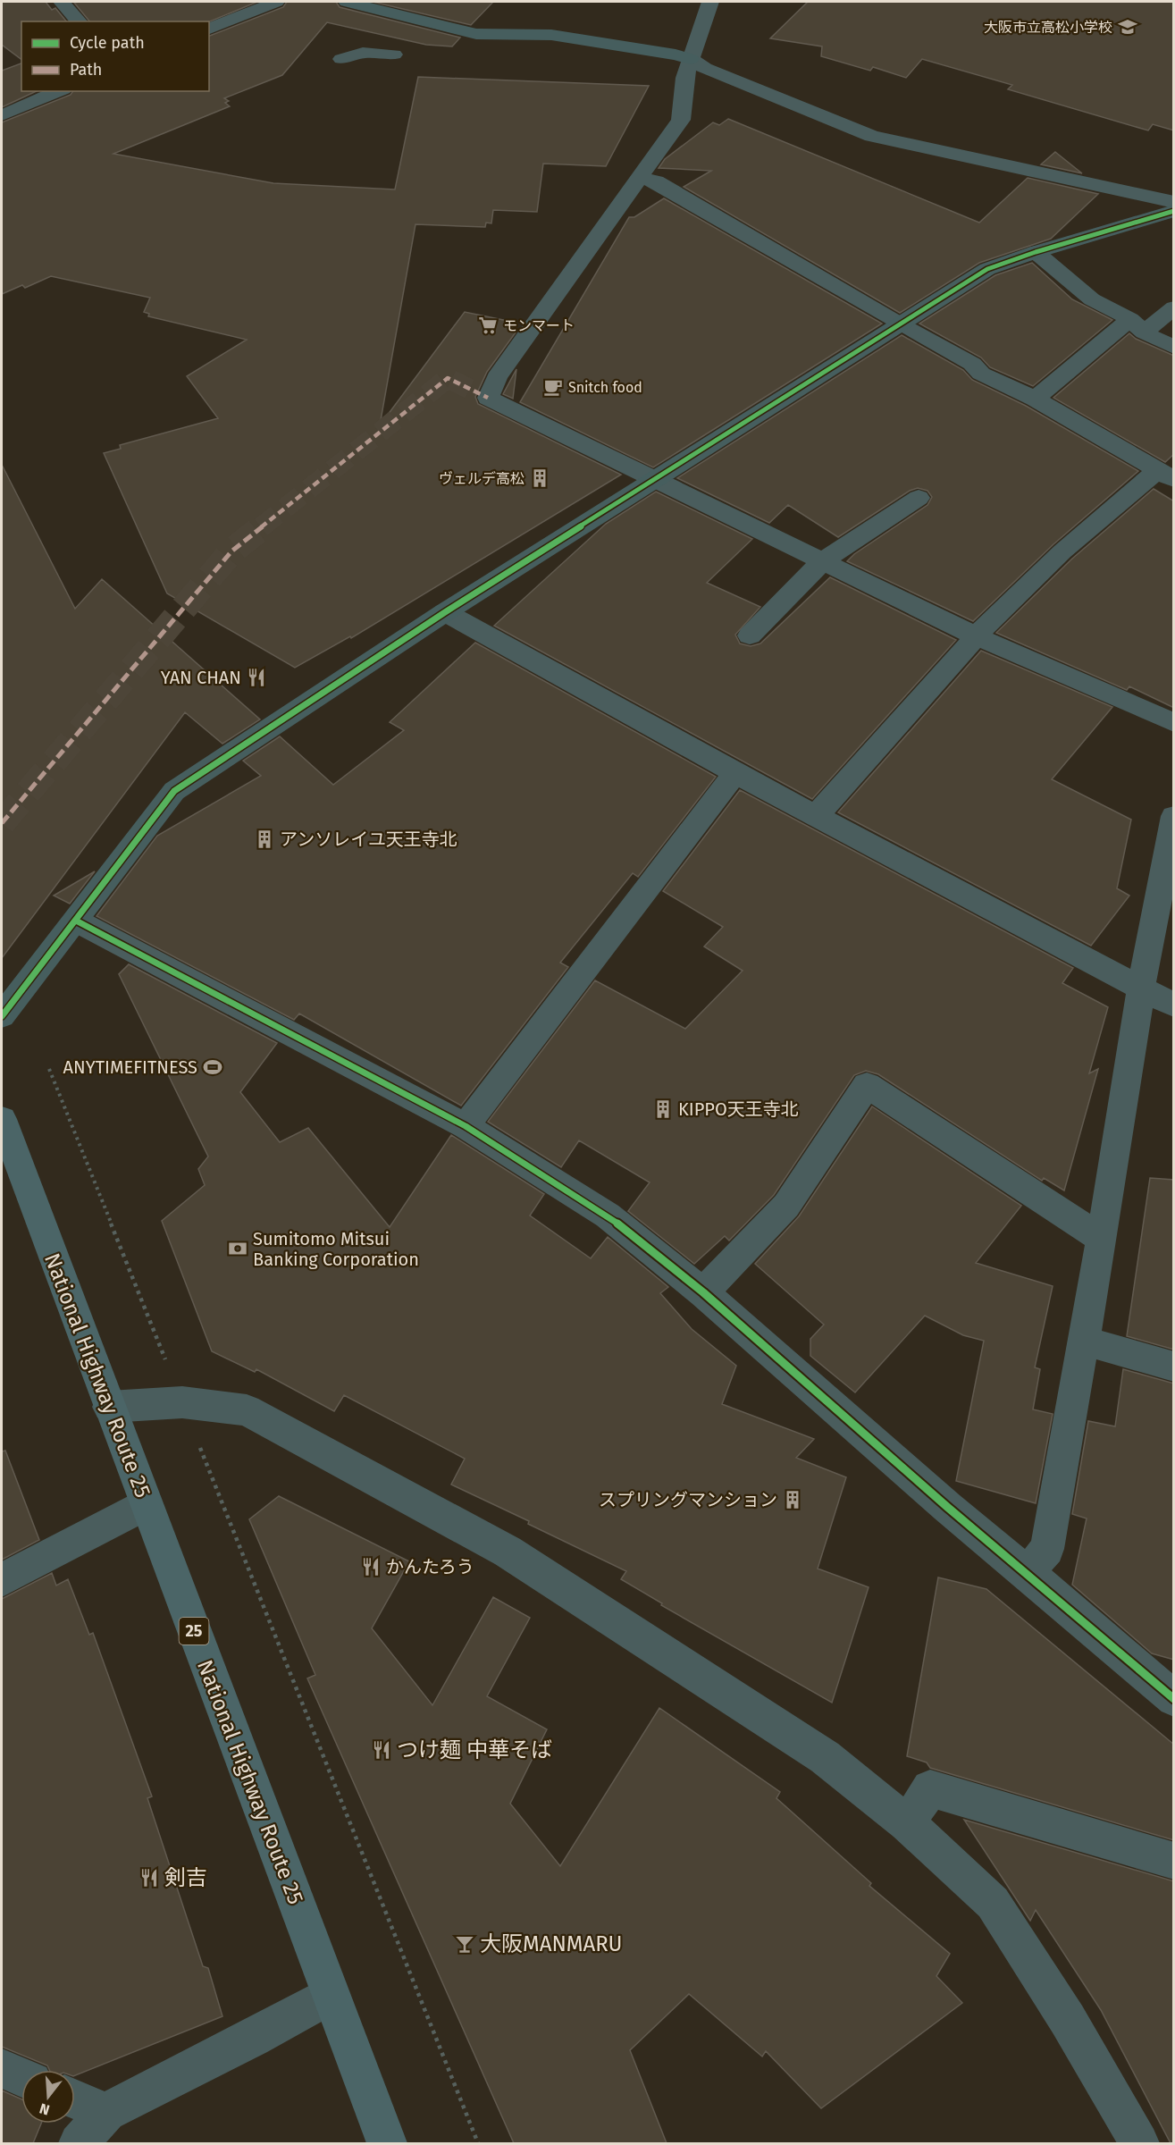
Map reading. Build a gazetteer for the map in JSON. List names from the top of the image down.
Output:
{
  "streets": {
    "highway": ["National Highway Route 25", "25"]
  },
  "places": {
    "school or university": ["大阪市立高松小学校"],
    "supermarket": ["モンマート"],
    "cafe": ["Snitch food"],
    "building": [
      "ヴェルデ高松",
      "アンソレイユ天王寺北",
      "KIPPO天王寺北",
      "スプリングマンション"
    ],
    "restaurant": [
      "YAN CHAN",
      "かんたろう",
      "つけ麺 中華そば",
      "剣吉"
    ],
    "sports": ["ANYTIMEFITNESS"],
    "bank": ["Sumitomo Mitsui Banking Corporation"],
    "bar": ["大阪MANMARU"]
  },
  "legend": ["Cycle path", "Path"],
  "north": "bottom"
}
